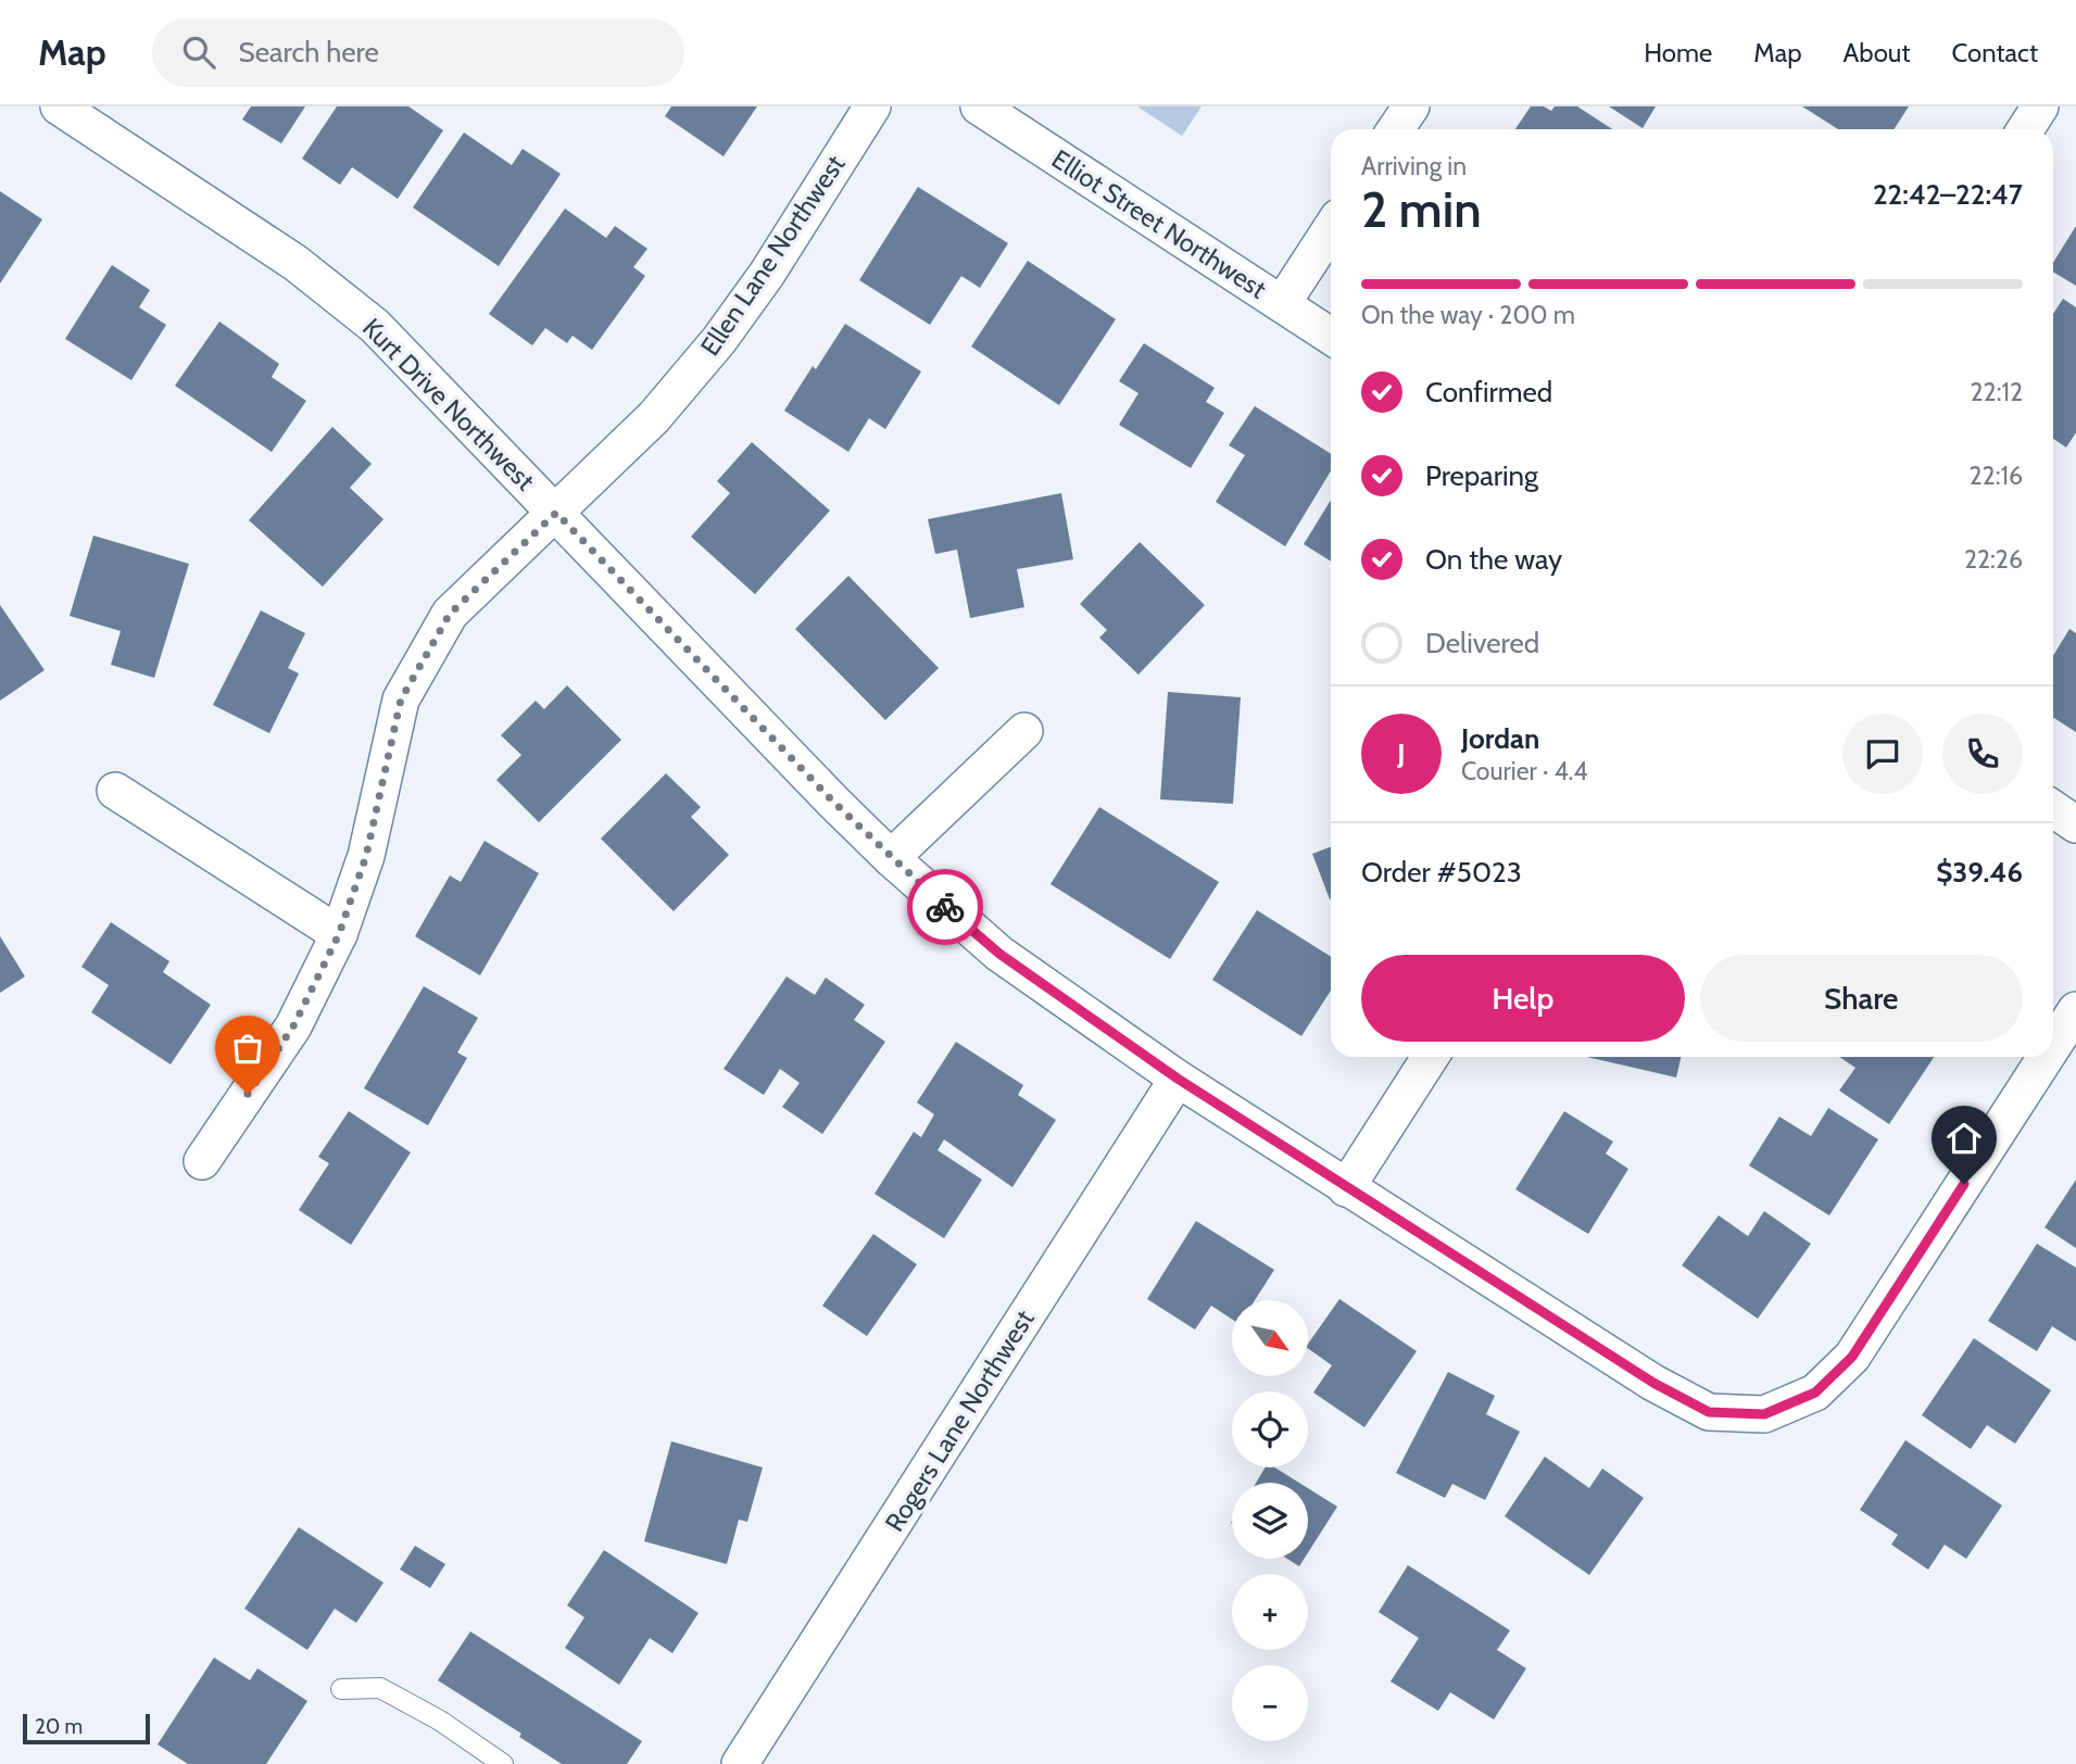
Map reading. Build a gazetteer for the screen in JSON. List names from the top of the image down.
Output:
{
  "streets": {
    "street": [
      "Elliot Street Northwest",
      "Ellen Lane Northwest",
      "Kurt Drive Northwest",
      "Rogers Lane Northwest"
    ]
  },
  "crossings": [
    ["Ellen Lane Northwest", "Kurt Drive Northwest"],
    ["Kurt Drive Northwest", "Rogers Lane Northwest"]
  ],
  "scale_bar": "20 m",
  "north": "bottom right",
  "page": {
    "header": "Map",
    "search": "Search here",
    "nav": [
      "Home",
      "Map",
      "About",
      "Contact"
    ],
    "heading": ["2 min", "Arriving in", "22:42–22:47"],
    "panel": [
      "Jordan",
      "Courier · 4.4",
      "Order #5023",
      "$39.46"
    ],
    "bar": "On the way · 200 m",
    "list": [
      ["Confirmed", "22:12"],
      ["Preparing", "22:16"],
      ["On the way", "22:26"],
      "Delivered"
    ],
    "round": "J",
    "buttons": ["Help", "Share"],
    "map_buttons": ["+", "−"],
    "scale": "20 m"
  }
}
